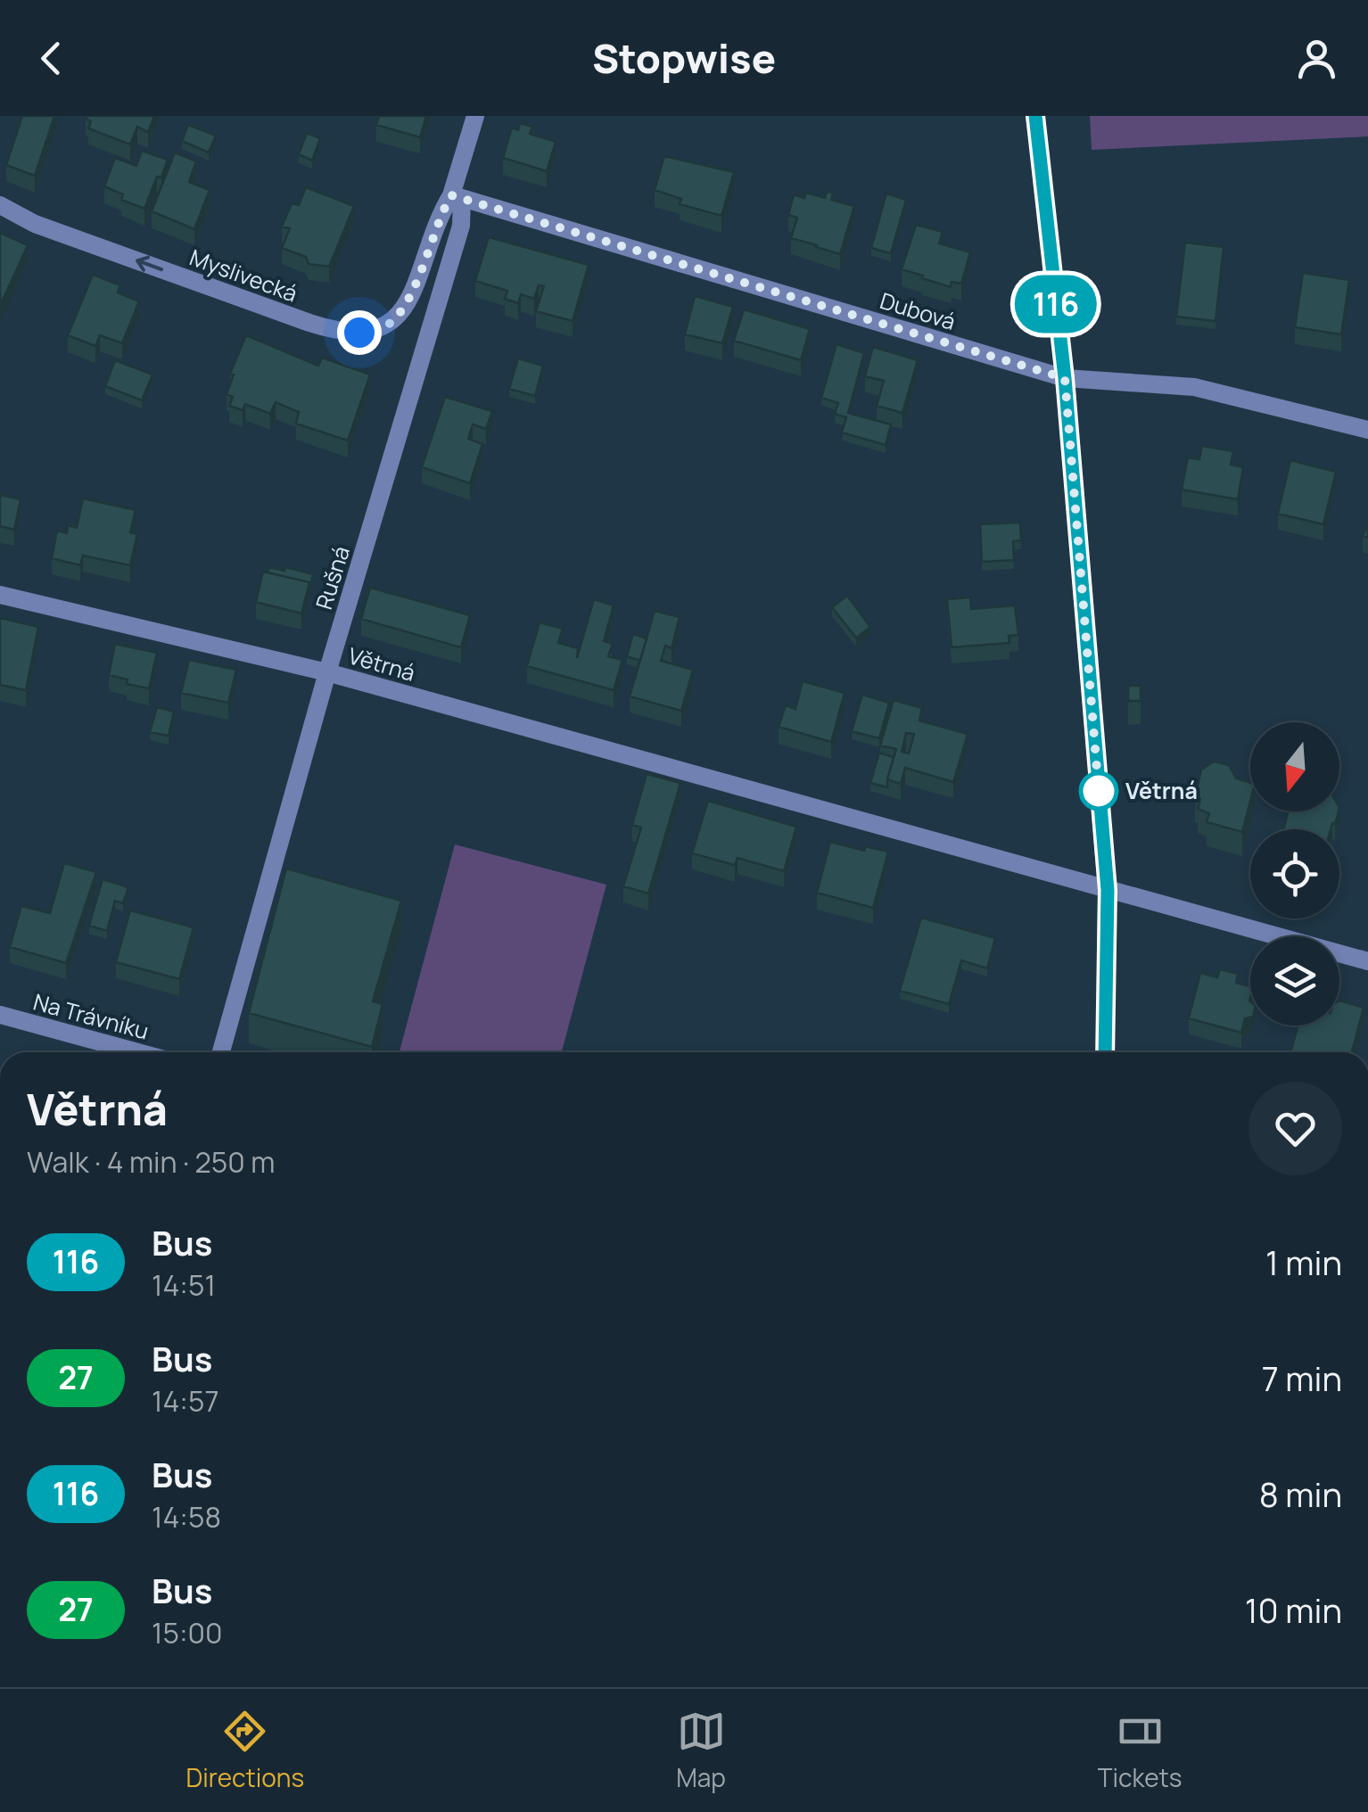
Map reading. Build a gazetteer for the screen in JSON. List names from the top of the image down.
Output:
{
  "streets": {
    "street": [
      "Myslivecká",
      "Dubová",
      "Rušná",
      "Větrná",
      "Na Trávníku"
    ]
  },
  "crossings": [
    ["Myslivecká", "Dubová"],
    ["Myslivecká", "Rušná"],
    ["Dubová", "Rušná"],
    ["Rušná", "Větrná"]
  ],
  "one_way": ["Myslivecká"],
  "places": ["Větrná"],
  "lines": ["bus line 116"],
  "north": "bottom",
  "page": {
    "header": "Stopwise",
    "on_map": "116",
    "heading": ["Větrná", "Walk · 4 min · 250 m"],
    "list": [
      {
        "mark": "116",
        "name": "Bus",
        "note": "14:51",
        "value": "1 min"
      },
      {
        "mark": "27",
        "name": "Bus",
        "note": "14:57",
        "value": "7 min"
      },
      {
        "mark": "116",
        "name": "Bus",
        "note": "14:58",
        "value": "8 min"
      },
      {
        "mark": "27",
        "name": "Bus",
        "note": "15:00",
        "value": "10 min"
      }
    ],
    "tabs": ["Directions", "Map", "Tickets"]
  }
}
